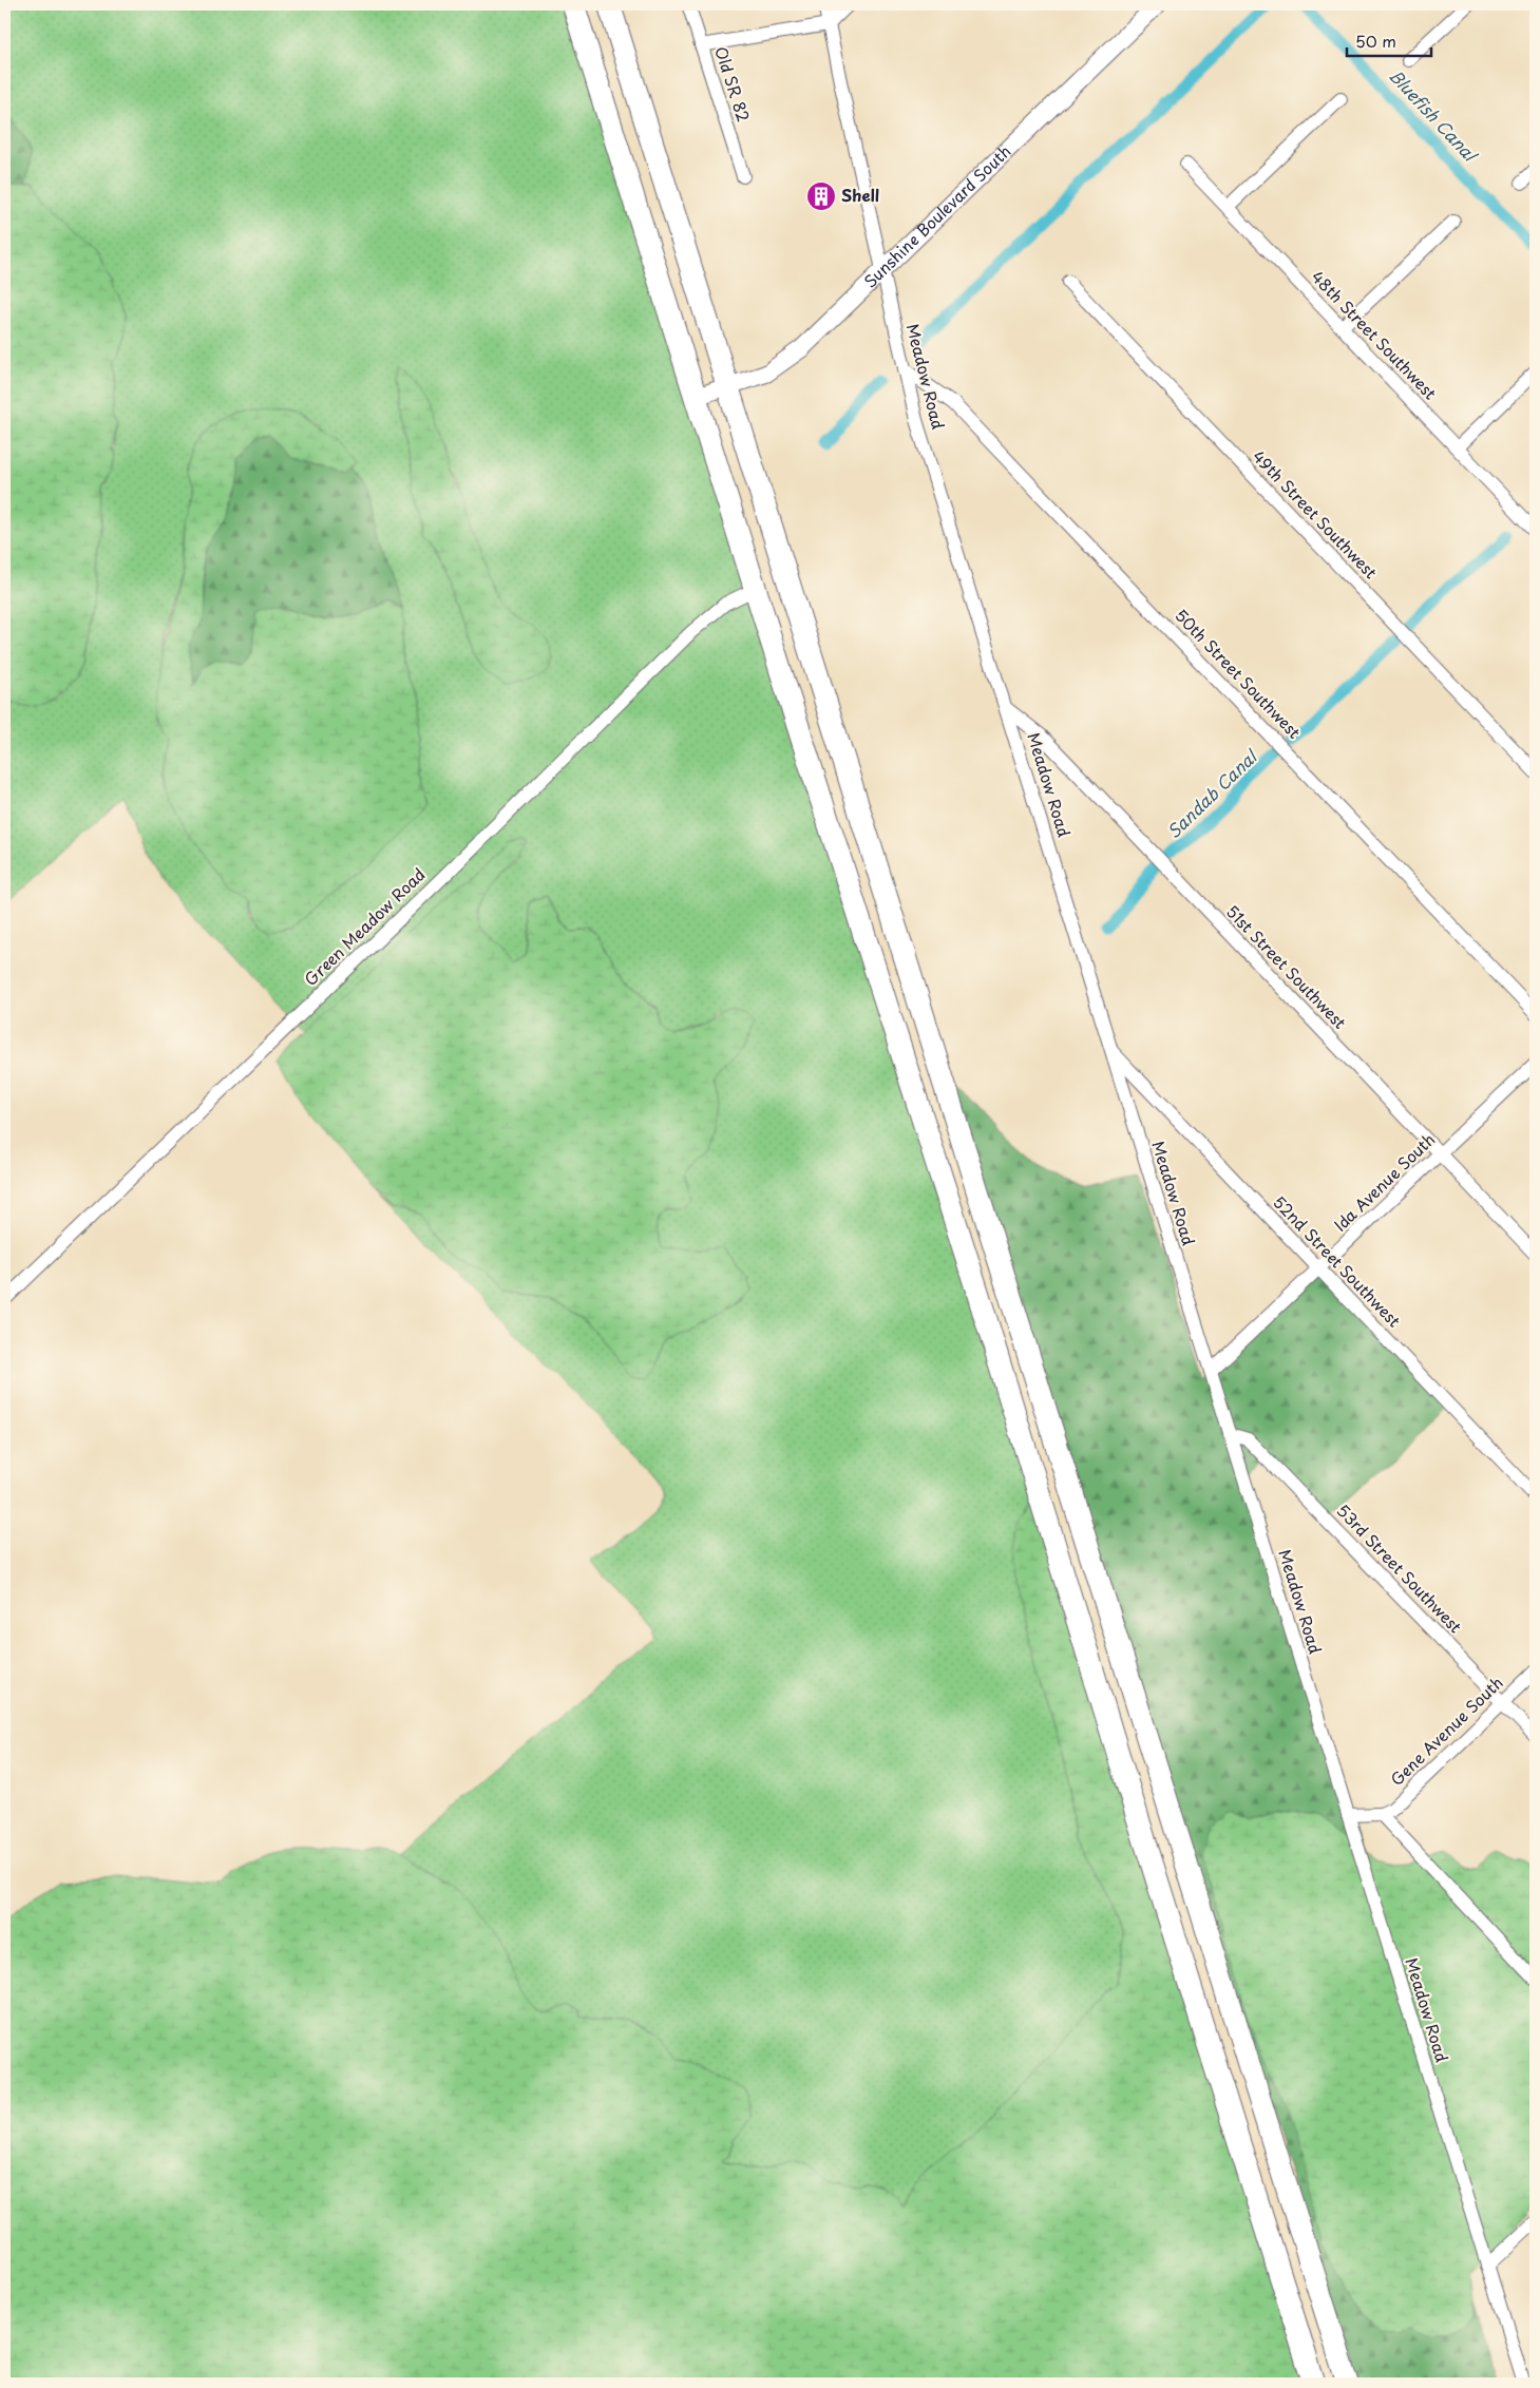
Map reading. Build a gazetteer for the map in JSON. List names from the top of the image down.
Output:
{
  "streets": {
    "street": [
      "Old SR 82",
      "Sunshine Boulevard South",
      "48th Street Southwest",
      "Meadow Road",
      "49th Street Southwest",
      "50th Street Southwest",
      "Green Meadow Road",
      "51st Street Southwest",
      "Ida Avenue South",
      "52nd Street Southwest",
      "53rd Street Southwest",
      "Gene Avenue South"
    ]
  },
  "crossings": [
    ["Sunshine Boulevard South", "Meadow Road"],
    ["Meadow Road", "50th Street Southwest"],
    ["Meadow Road", "51st Street Southwest"],
    ["Meadow Road", "Ida Avenue South"],
    ["Meadow Road", "52nd Street Southwest"],
    ["Meadow Road", "53rd Street Southwest"],
    ["51st Street Southwest", "Ida Avenue South"],
    ["Ida Avenue South", "52nd Street Southwest"],
    ["53rd Street Southwest", "Gene Avenue South"]
  ],
  "water": ["Bluefish Canal", "Sandab Canal"],
  "places": {
    "building": ["Shell"]
  },
  "scale_bar": "50 m"
}
